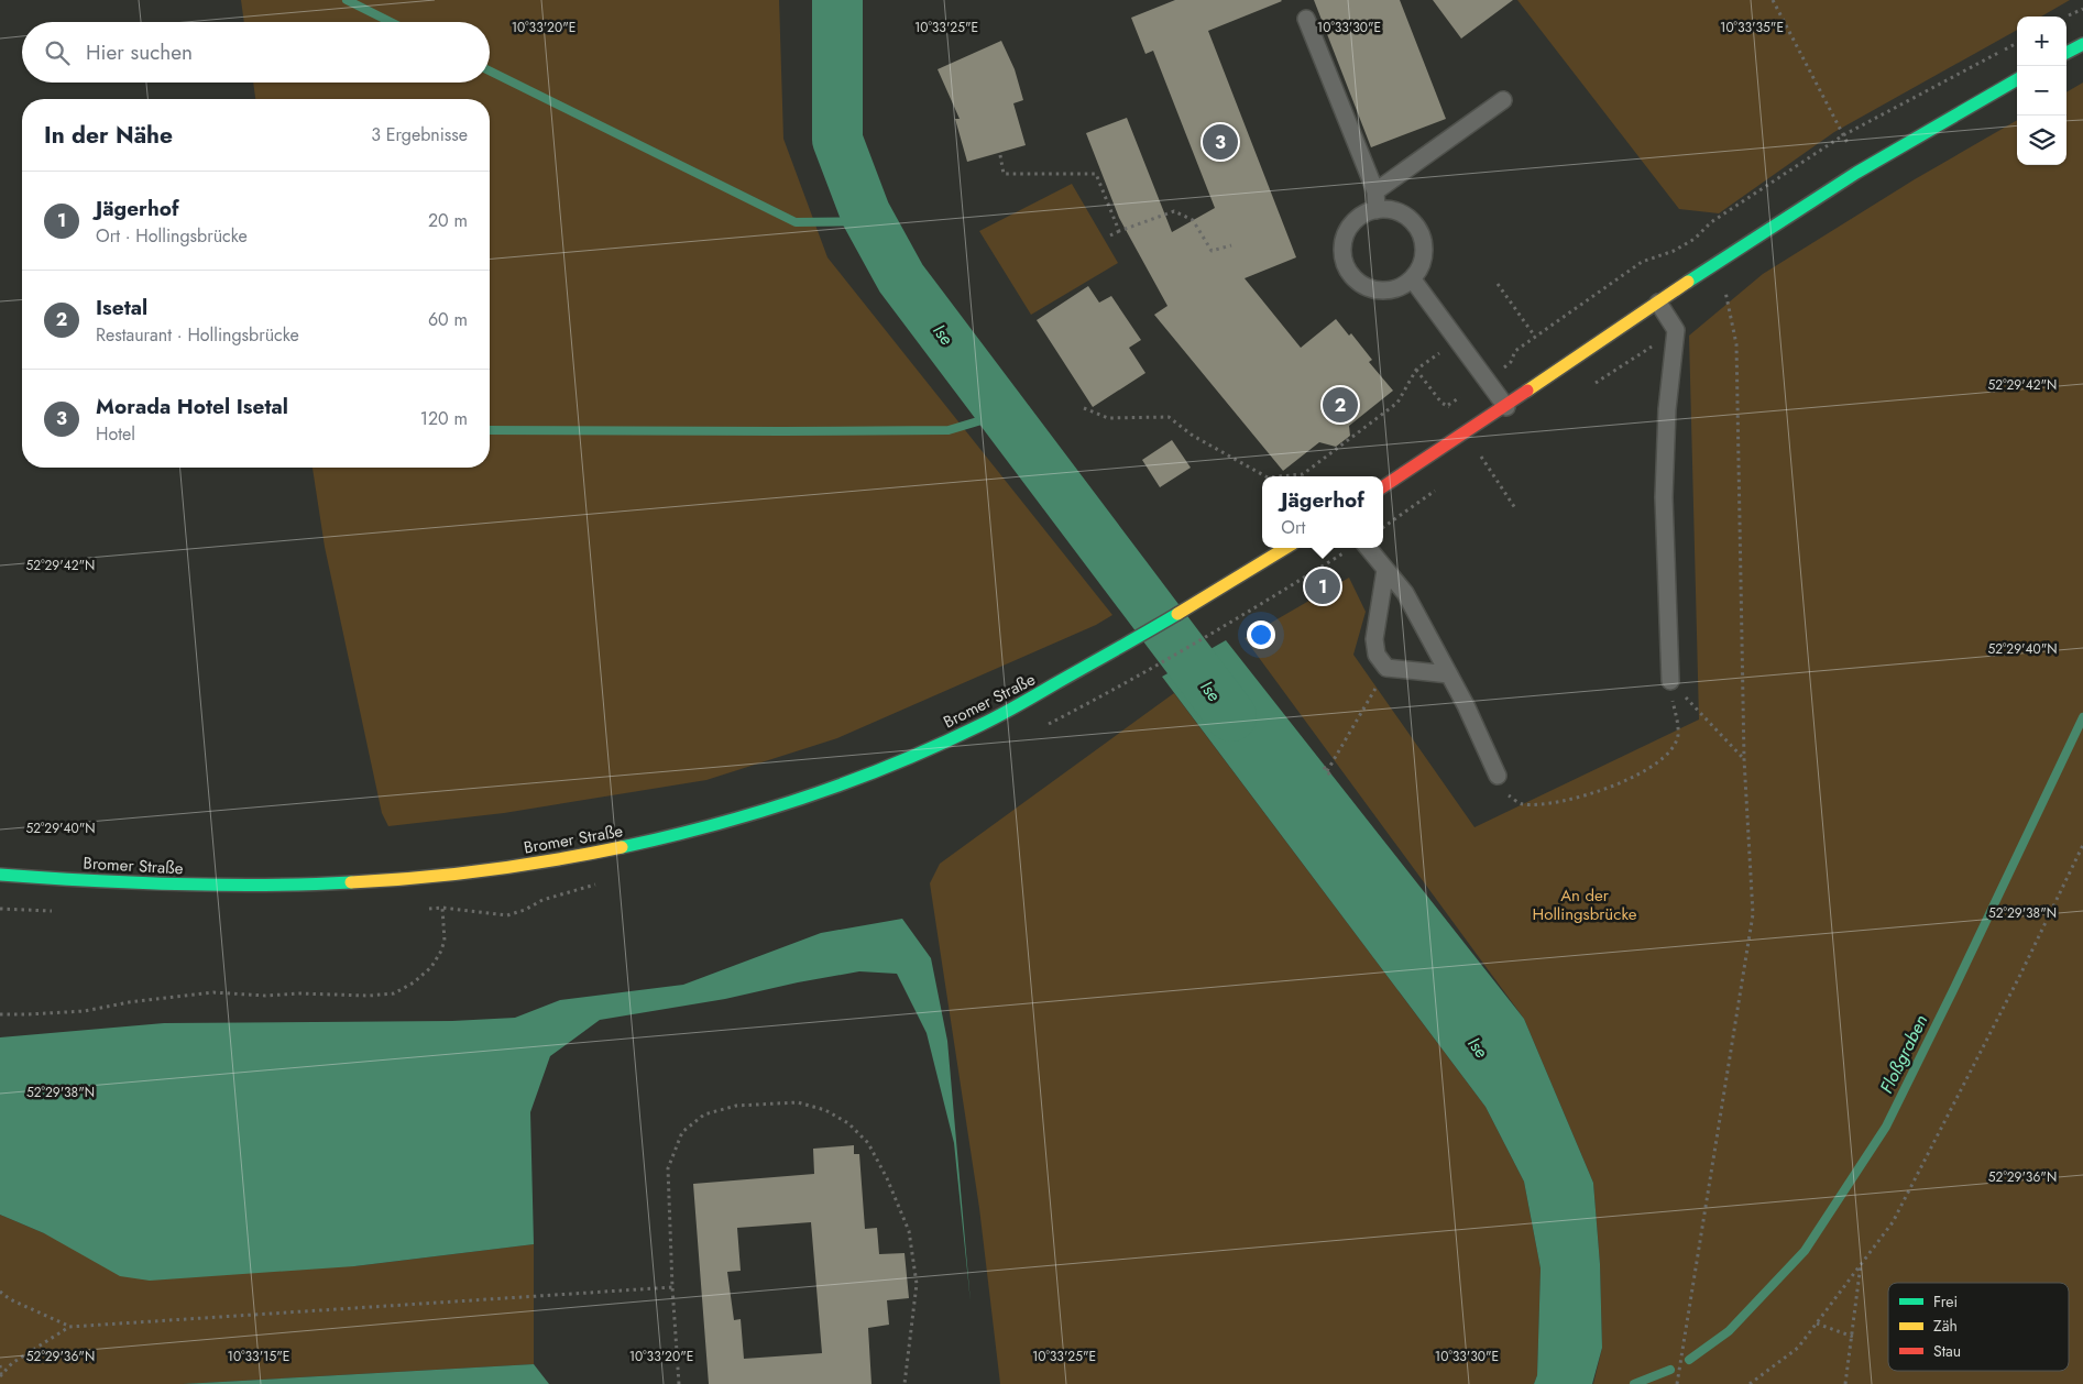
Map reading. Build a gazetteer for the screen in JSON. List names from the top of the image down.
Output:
{
  "streets": {
    "main road": ["Bromer Straße"]
  },
  "water": ["Ise", "Floßgraben"],
  "parks": ["An der Hollingsbrücke"],
  "legend": ["Frei", "Zäh", "Stau"],
  "page": {
    "map_buttons": ["+", "−"],
    "search": "Hier suchen",
    "heading": ["In der Nähe", "3 Ergebnisse"],
    "pins": ["3", "2", "1"],
    "list": [
      {
        "mark": "1",
        "name": "Jägerhof",
        "note": "Ort · Hollingsbrücke",
        "value": "20 m"
      },
      {
        "mark": "2",
        "name": "Isetal",
        "note": "Restaurant · Hollingsbrücke",
        "value": "60 m"
      },
      {
        "mark": "3",
        "name": "Morada Hotel Isetal",
        "note": "Hotel",
        "value": "120 m"
      }
    ],
    "popup": ["Jägerhof", "Ort"]
  },
  "coordinates": [
    "10°33'20\"E",
    "10°33'25\"E",
    "10°33'30\"E",
    "10°33'35\"E",
    "52°29'42\"N",
    "52°29'40\"N",
    "52°29'38\"N",
    "52°29'36\"N",
    "10°33'15\"E"
  ]
}
